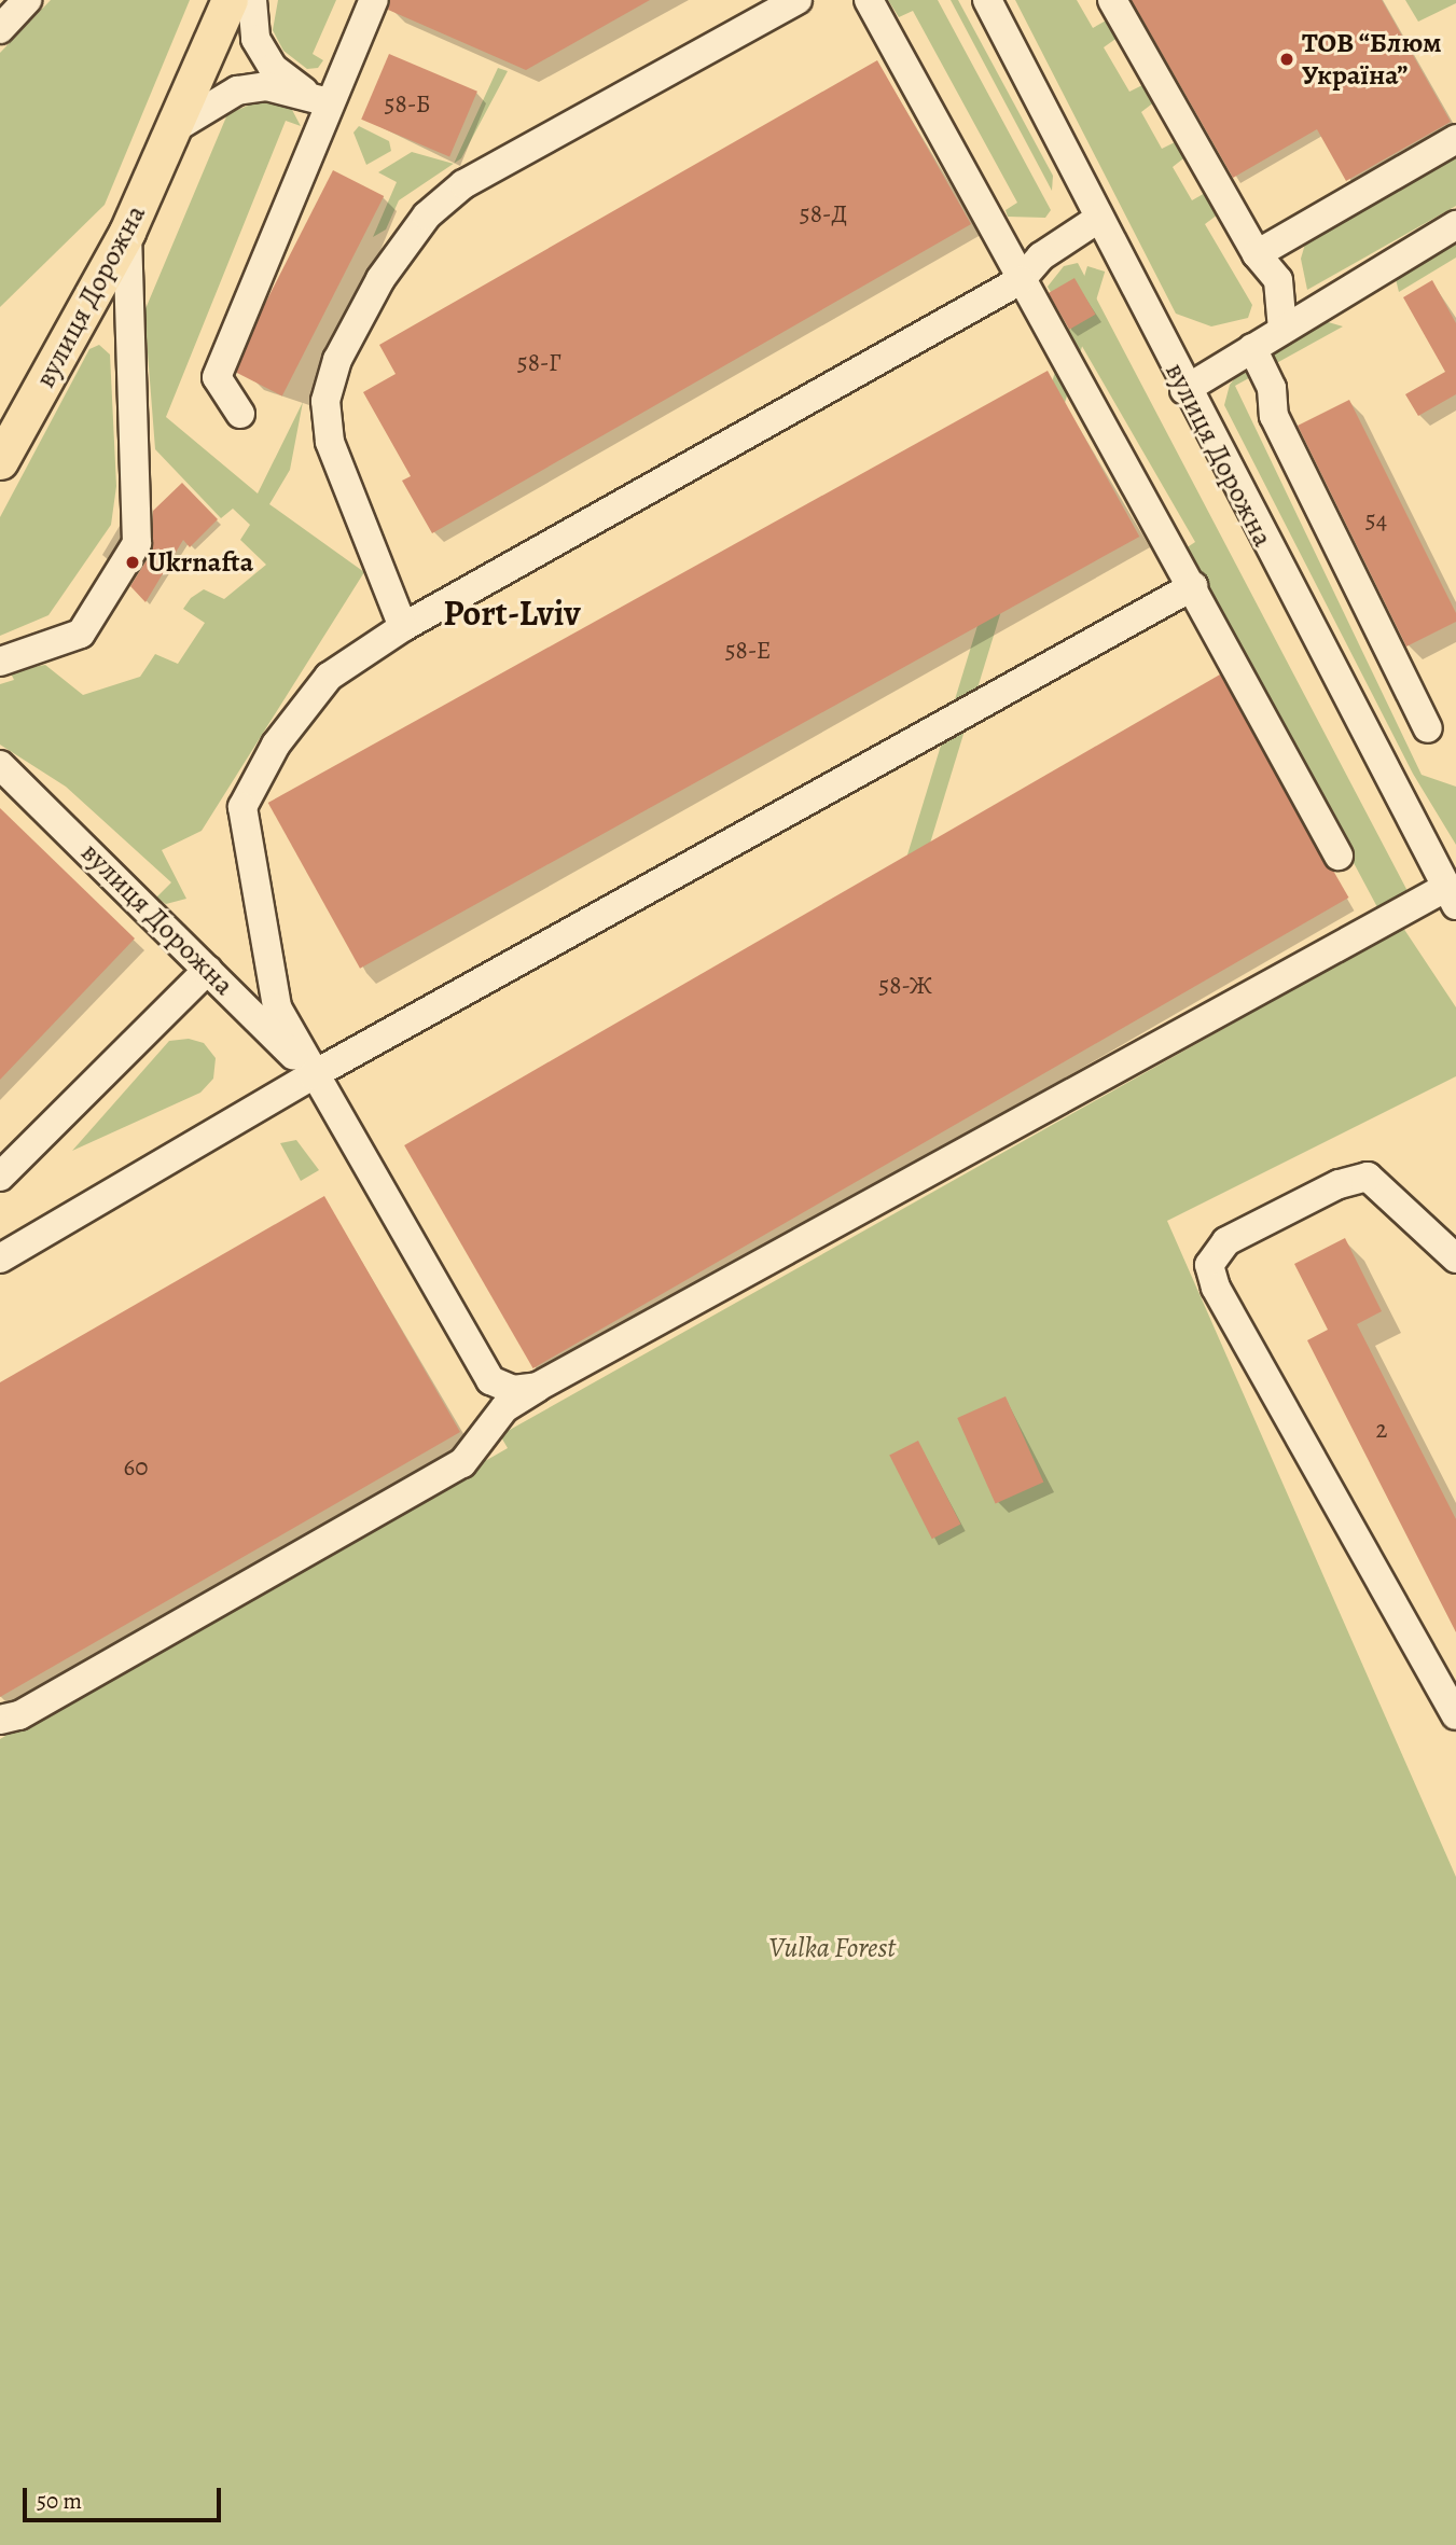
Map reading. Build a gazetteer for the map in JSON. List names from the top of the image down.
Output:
{
  "streets": {
    "main road": ["вулиця Дорожна"]
  },
  "districts": ["Port-Lviv"],
  "parks": ["Vulka Forest"],
  "places": ["ТОВ “Блюм Україна”", "Ukrnafta"],
  "house_numbers": [
    "58-Б",
    "58-Д",
    "58-Г",
    "54",
    "58-Е",
    "58-Ж",
    "2",
    "60"
  ],
  "scale_bar": "50 m"
}
